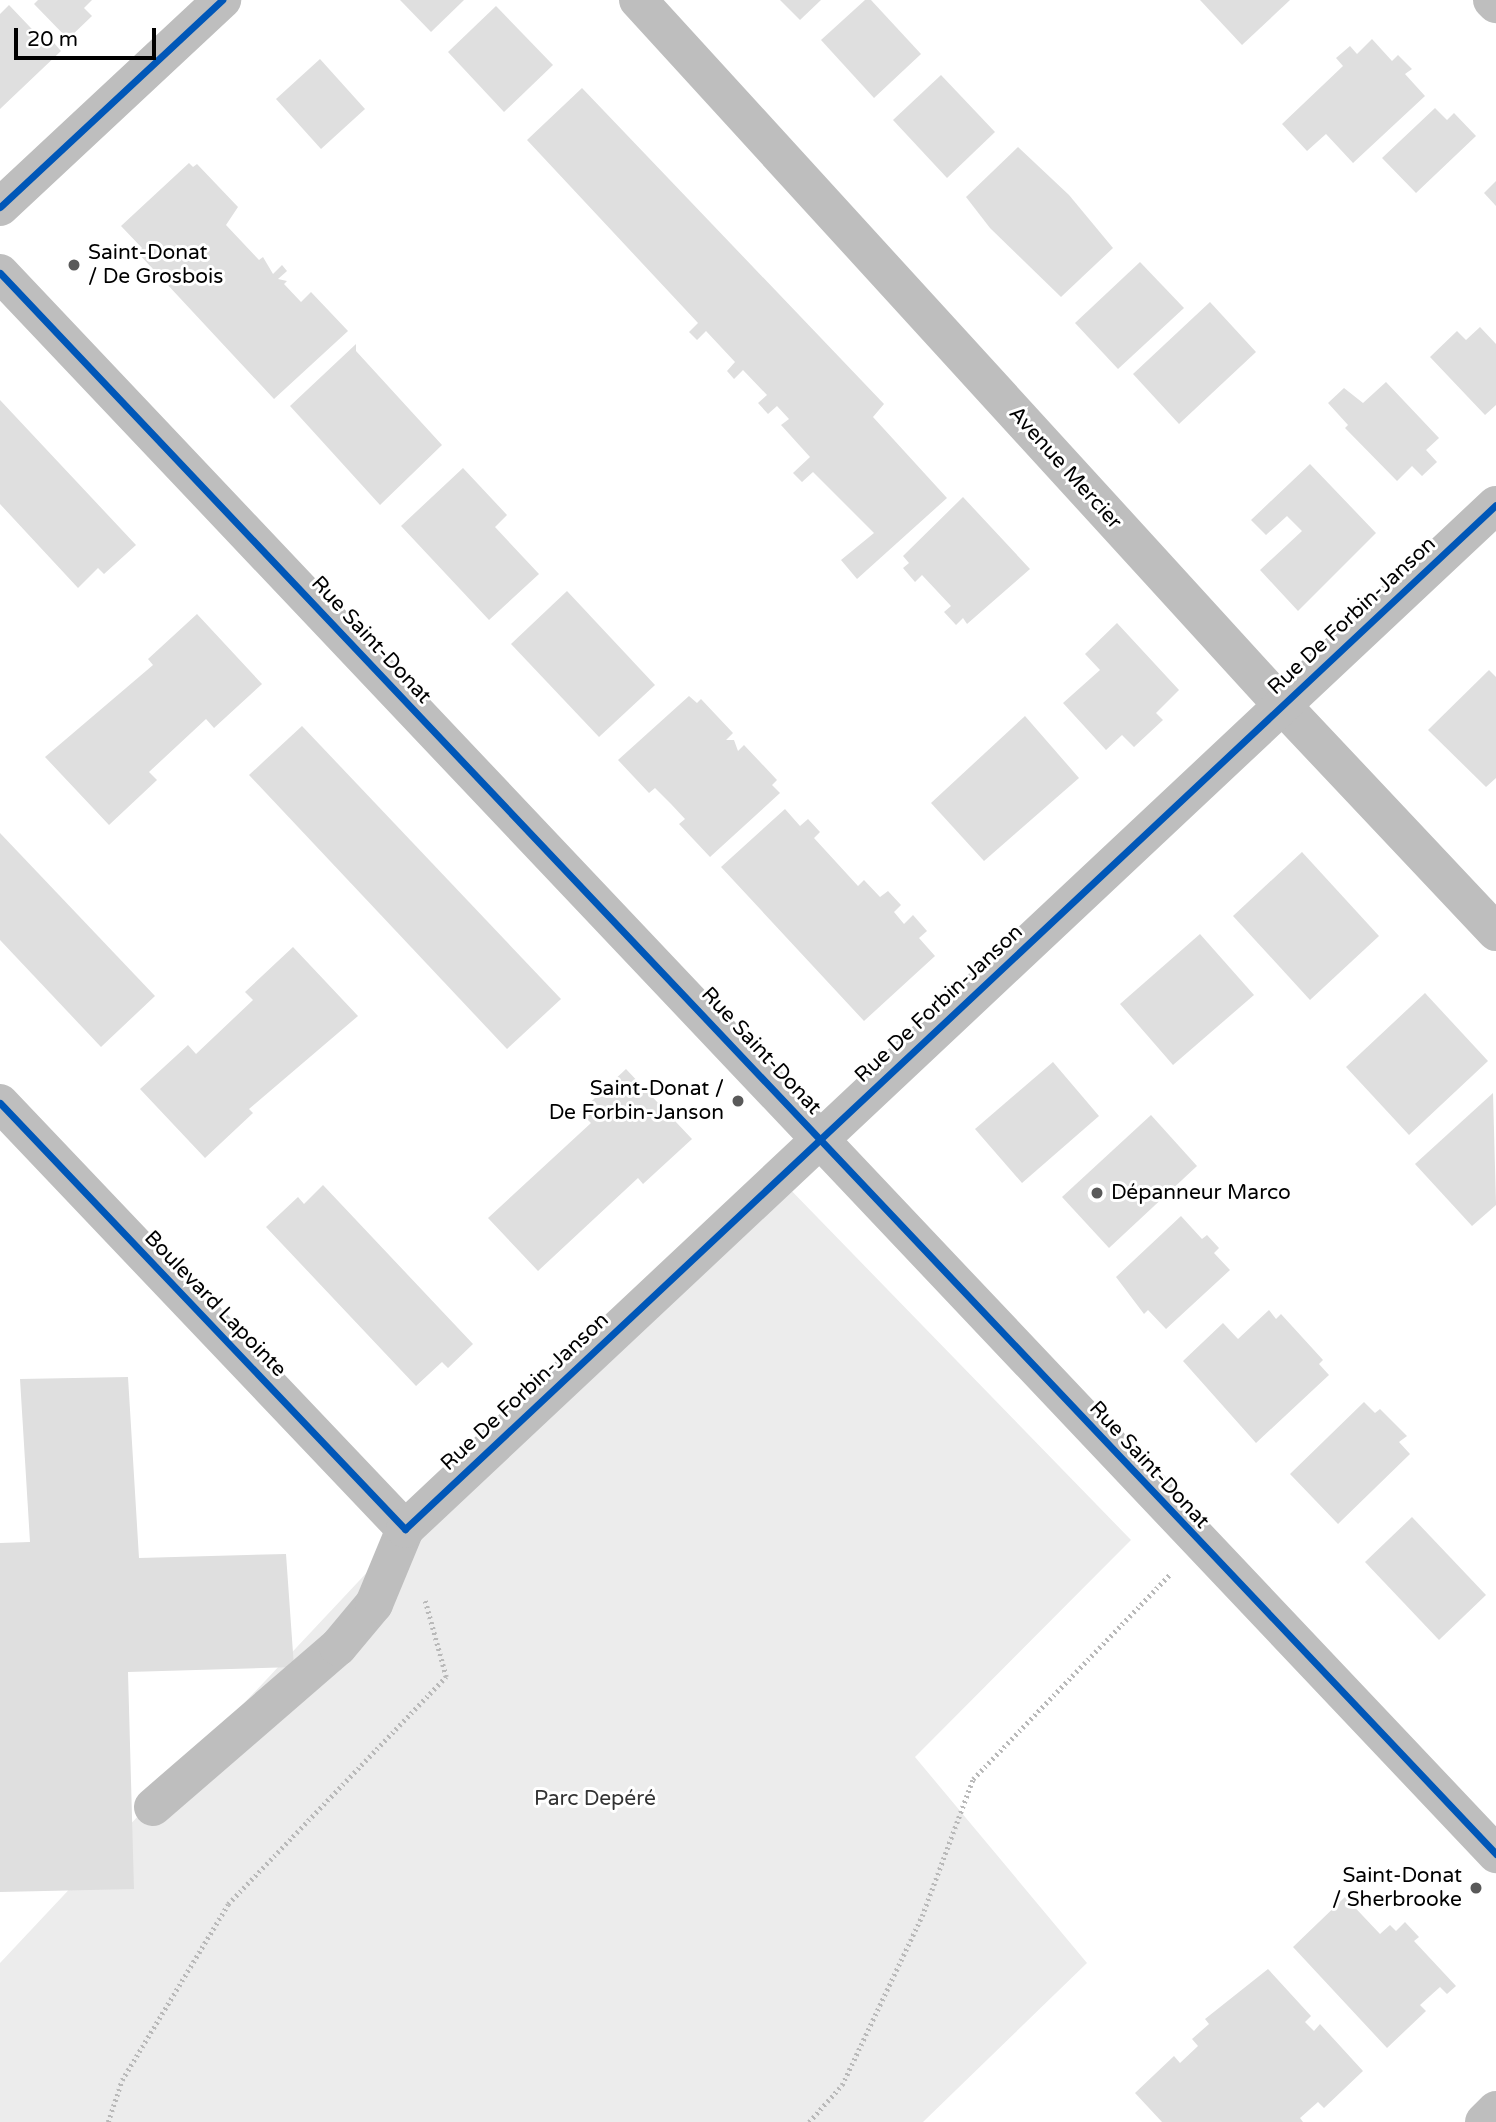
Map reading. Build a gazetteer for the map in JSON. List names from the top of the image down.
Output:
{
  "streets": {
    "street": [
      "Avenue Mercier",
      "Rue De Forbin-Janson",
      "Rue Saint-Donat",
      "Boulevard Lapointe"
    ]
  },
  "crossings": [
    ["Avenue Mercier", "Rue De Forbin-Janson"],
    ["Rue De Forbin-Janson", "Rue Saint-Donat"],
    ["Rue De Forbin-Janson", "Boulevard Lapointe"]
  ],
  "parks": ["Parc Depéré"],
  "places": [
    "Saint-Donat / De Grosbois",
    "Saint-Donat / De Forbin-Janson",
    "Dépanneur Marco",
    "Saint-Donat / Sherbrooke"
  ],
  "scale_bar": "20 m"
}
